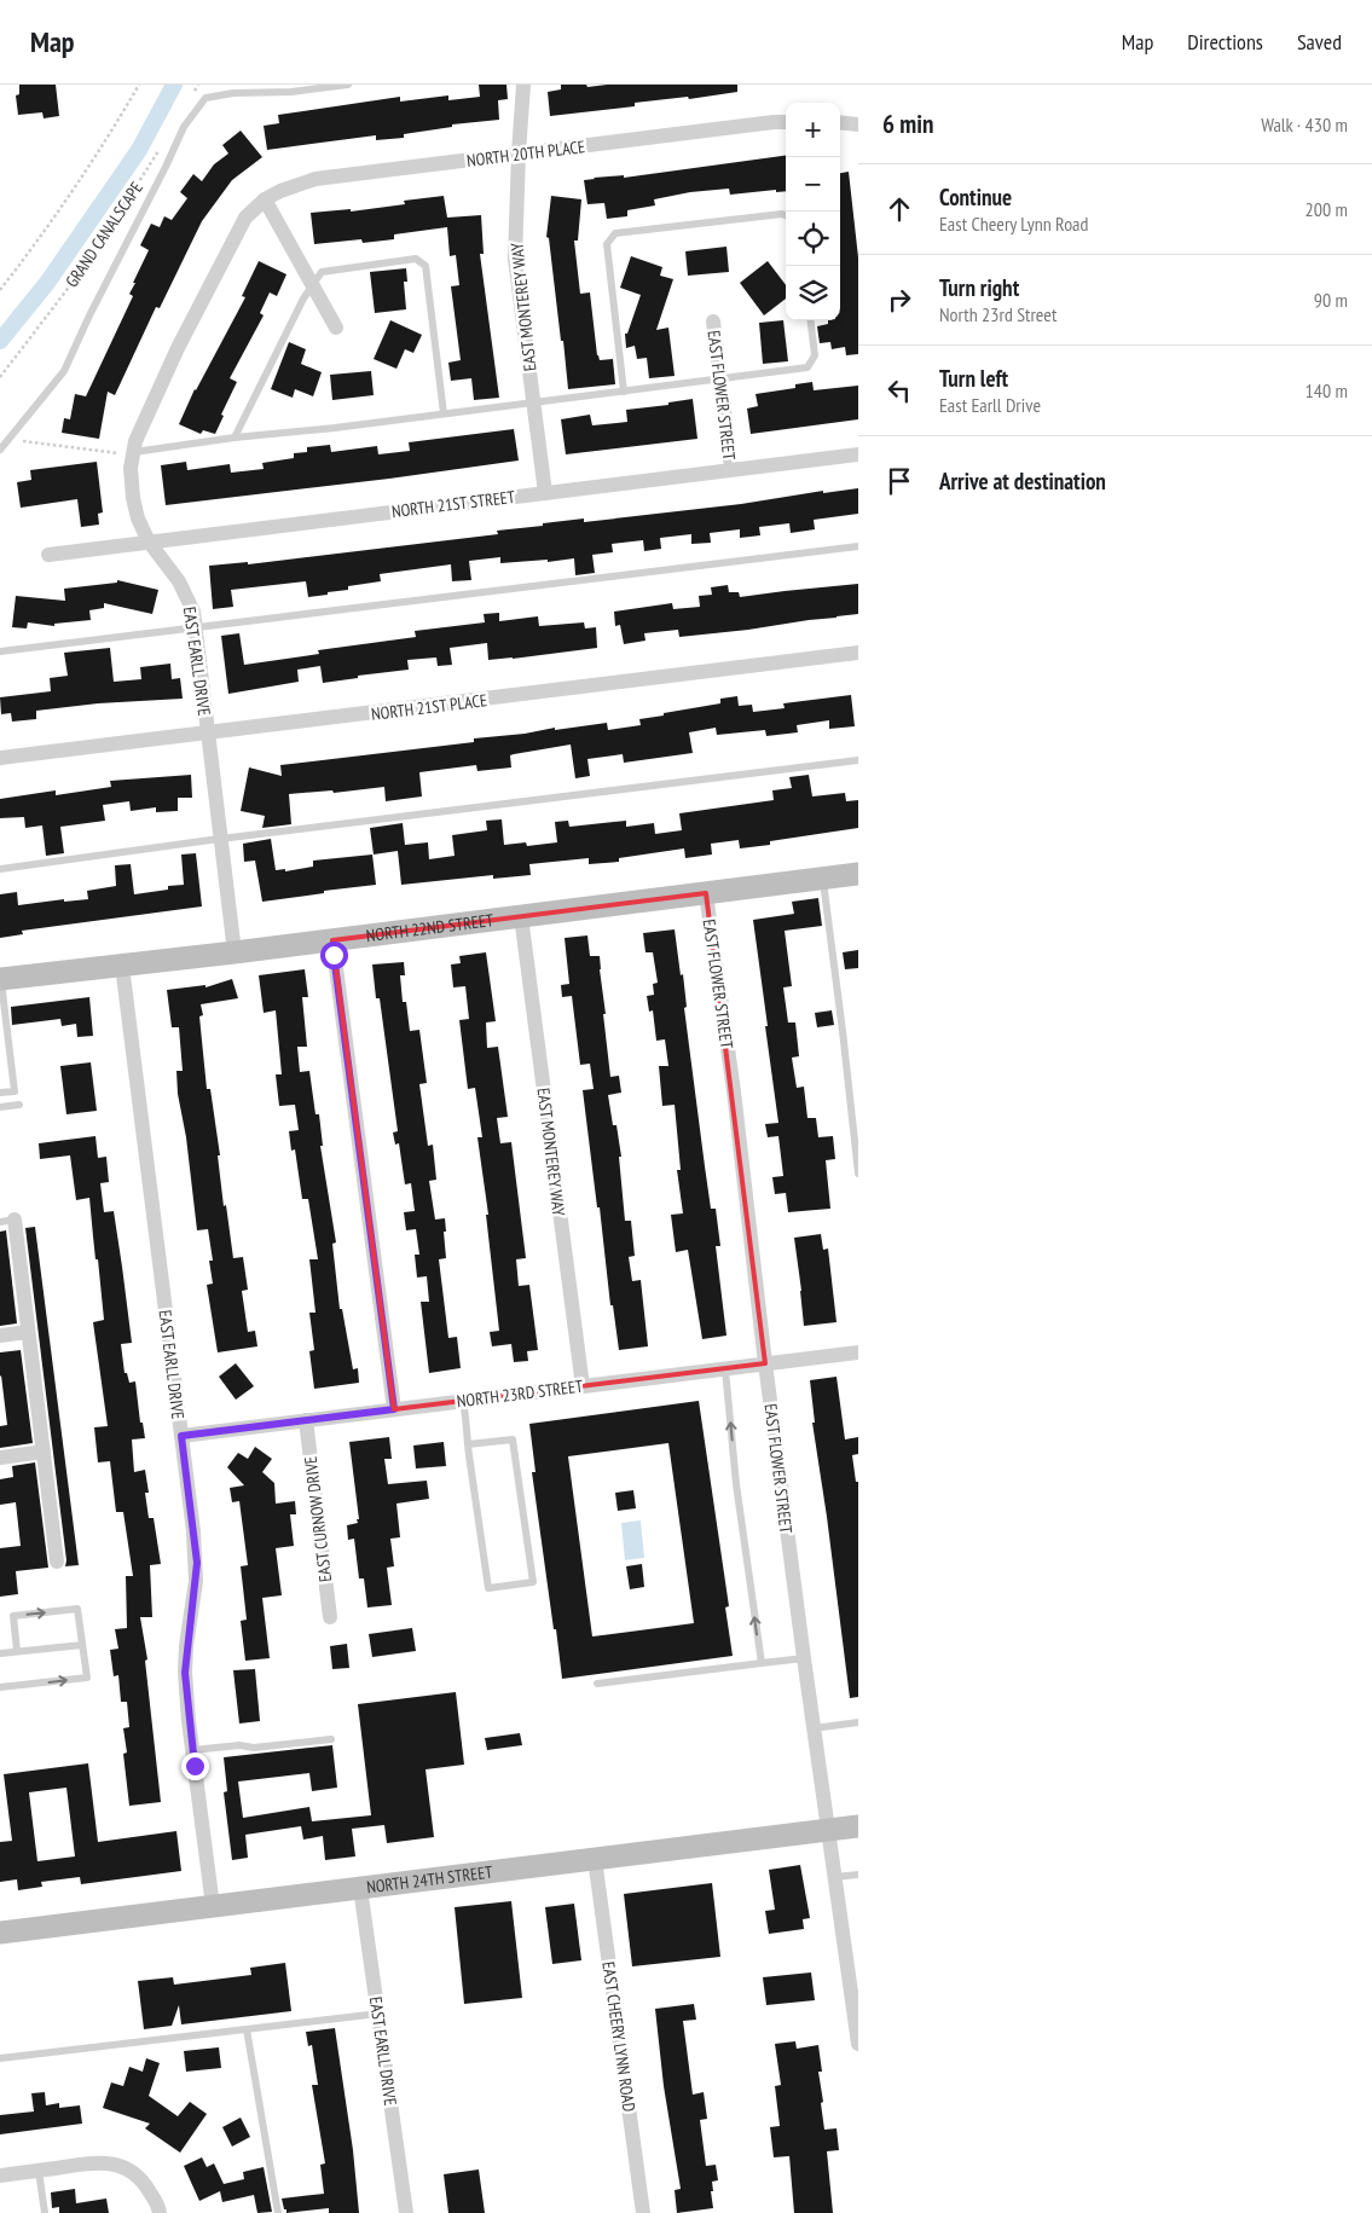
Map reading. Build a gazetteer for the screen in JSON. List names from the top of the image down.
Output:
{
  "streets": {
    "street": [
      "NORTH 20TH PLACE",
      "EAST MONTEREY WAY",
      "EAST FLOWER STREET",
      "NORTH 21ST STREET",
      "EAST EARLL DRIVE",
      "NORTH 21ST PLACE",
      "NORTH 22ND STREET",
      "NORTH 23RD STREET",
      "EAST CURNOW DRIVE",
      "NORTH 24TH STREET",
      "EAST CHEERY LYNN ROAD"
    ],
    "path": ["GRAND CANALSCAPE"]
  },
  "crossings": [
    ["NORTH 20TH PLACE", "EAST MONTEREY WAY"],
    ["NORTH 20TH PLACE", "EAST EARLL DRIVE"],
    ["EAST MONTEREY WAY", "NORTH 21ST STREET"],
    ["EAST MONTEREY WAY", "NORTH 22ND STREET"],
    ["EAST MONTEREY WAY", "NORTH 23RD STREET"],
    ["EAST FLOWER STREET", "NORTH 21ST STREET"],
    ["EAST FLOWER STREET", "NORTH 22ND STREET"],
    ["EAST FLOWER STREET", "NORTH 23RD STREET"],
    ["EAST FLOWER STREET", "NORTH 24TH STREET"],
    ["NORTH 21ST STREET", "EAST EARLL DRIVE"],
    ["EAST EARLL DRIVE", "NORTH 21ST PLACE"],
    ["EAST EARLL DRIVE", "NORTH 22ND STREET"],
    ["EAST EARLL DRIVE", "NORTH 23RD STREET"],
    ["EAST EARLL DRIVE", "NORTH 24TH STREET"],
    ["NORTH 23RD STREET", "EAST CURNOW DRIVE"],
    ["NORTH 24TH STREET", "EAST CHEERY LYNN ROAD"]
  ],
  "page": {
    "header": "Map",
    "nav": ["Map", "Directions", "Saved"],
    "heading": ["6 min", "Walk · 430 m"],
    "map_buttons": ["+", "−"],
    "list": [
      ["Continue", "East Cheery Lynn Road", "200 m"],
      ["Turn right", "North 23rd Street", "90 m"],
      ["Turn left", "East Earll Drive", "140 m"],
      "Arrive at destination"
    ]
  }
}
